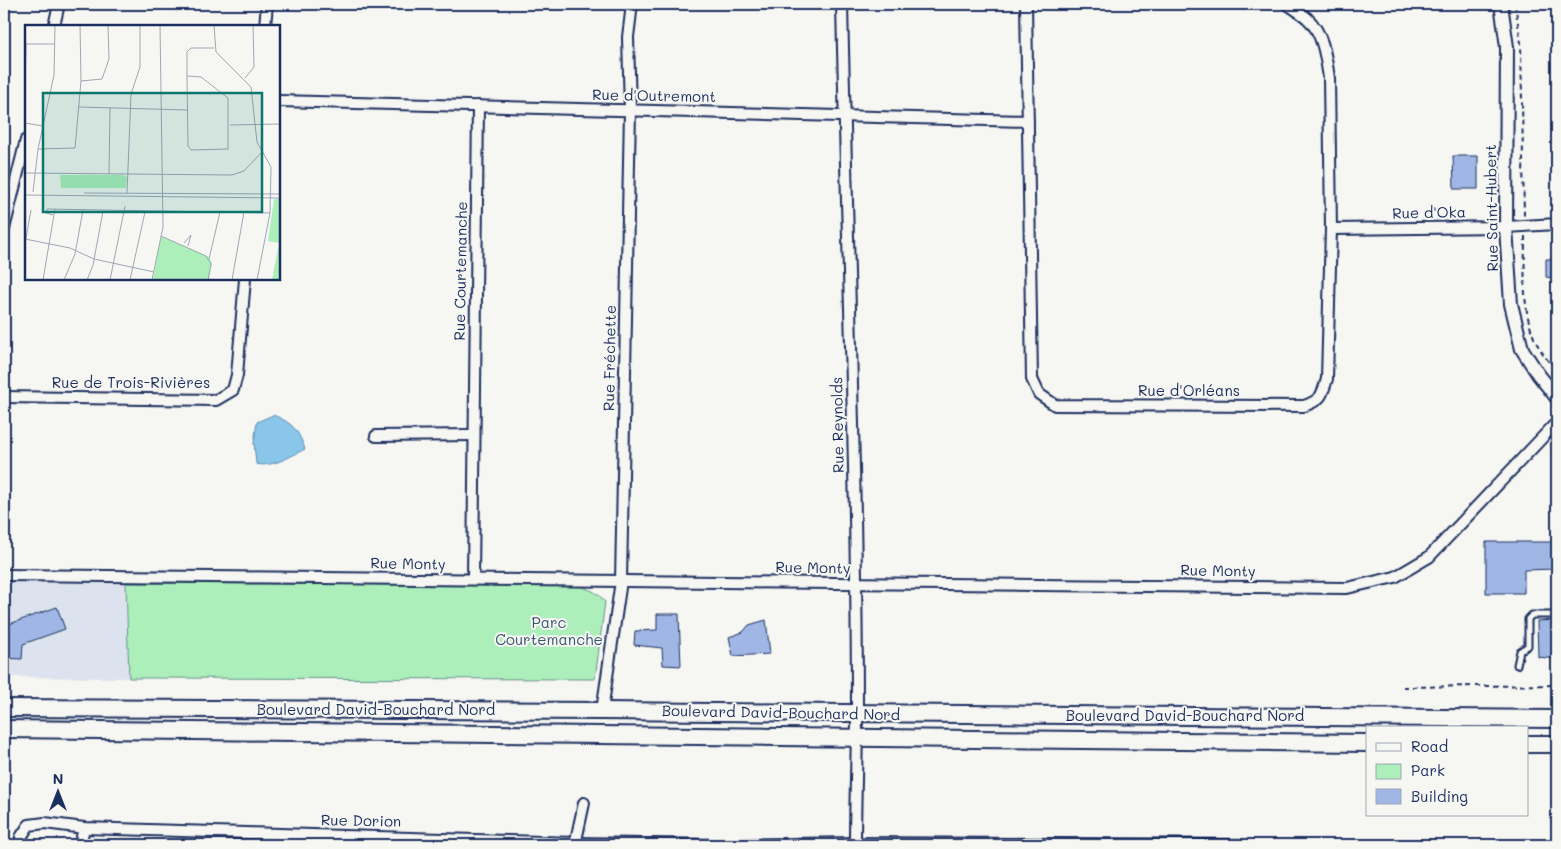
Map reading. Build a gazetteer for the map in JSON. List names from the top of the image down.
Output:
{
  "streets": {
    "highway": ["Boulevard David-Bouchard Nord"],
    "street": [
      "Rue d'Outremont",
      "Rue Saint-Hubert",
      "Rue d'Oka",
      "Rue Courtemanche",
      "Rue Fréchette",
      "Rue de Trois-Rivières",
      "Rue d'Orléans",
      "Rue Reynolds",
      "Rue Monty",
      "Rue Dorion"
    ]
  },
  "crossings": [
    ["Rue d'Outremont", "Rue Courtemanche"],
    ["Rue d'Outremont", "Rue Fréchette"],
    ["Rue d'Outremont", "Rue d'Orléans"],
    ["Rue d'Outremont", "Rue Reynolds"],
    ["Rue Saint-Hubert", "Rue d'Oka"],
    ["Rue d'Oka", "Rue d'Orléans"],
    ["Rue Courtemanche", "Rue Monty"],
    ["Rue Fréchette", "Rue Monty"],
    ["Rue Fréchette", "Boulevard David-Bouchard Nord"],
    ["Rue Reynolds", "Rue Monty"],
    ["Rue Reynolds", "Boulevard David-Bouchard Nord"]
  ],
  "parks": ["Parc Courtemanche"],
  "legend": ["Road", "Park", "Building"],
  "north": "top"
}
